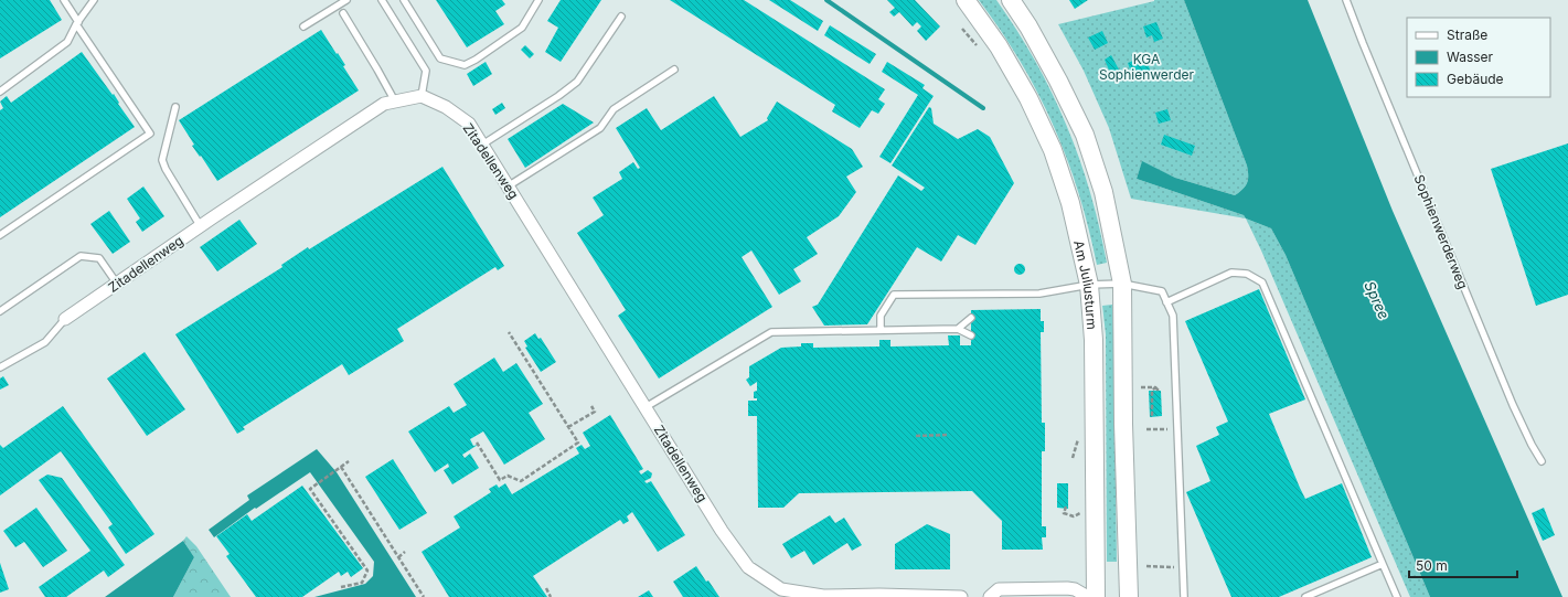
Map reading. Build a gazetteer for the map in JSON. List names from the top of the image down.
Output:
{
  "streets": {
    "main road": ["Am Juliusturm"],
    "street": ["Zitadellenweg"],
    "lane": ["Sophienwerderweg"]
  },
  "water": ["Spree"],
  "parks": ["KGA Sophienwerder"],
  "legend": ["Straße", "Wasser", "Gebäude"],
  "scale_bar": "50 m"
}
